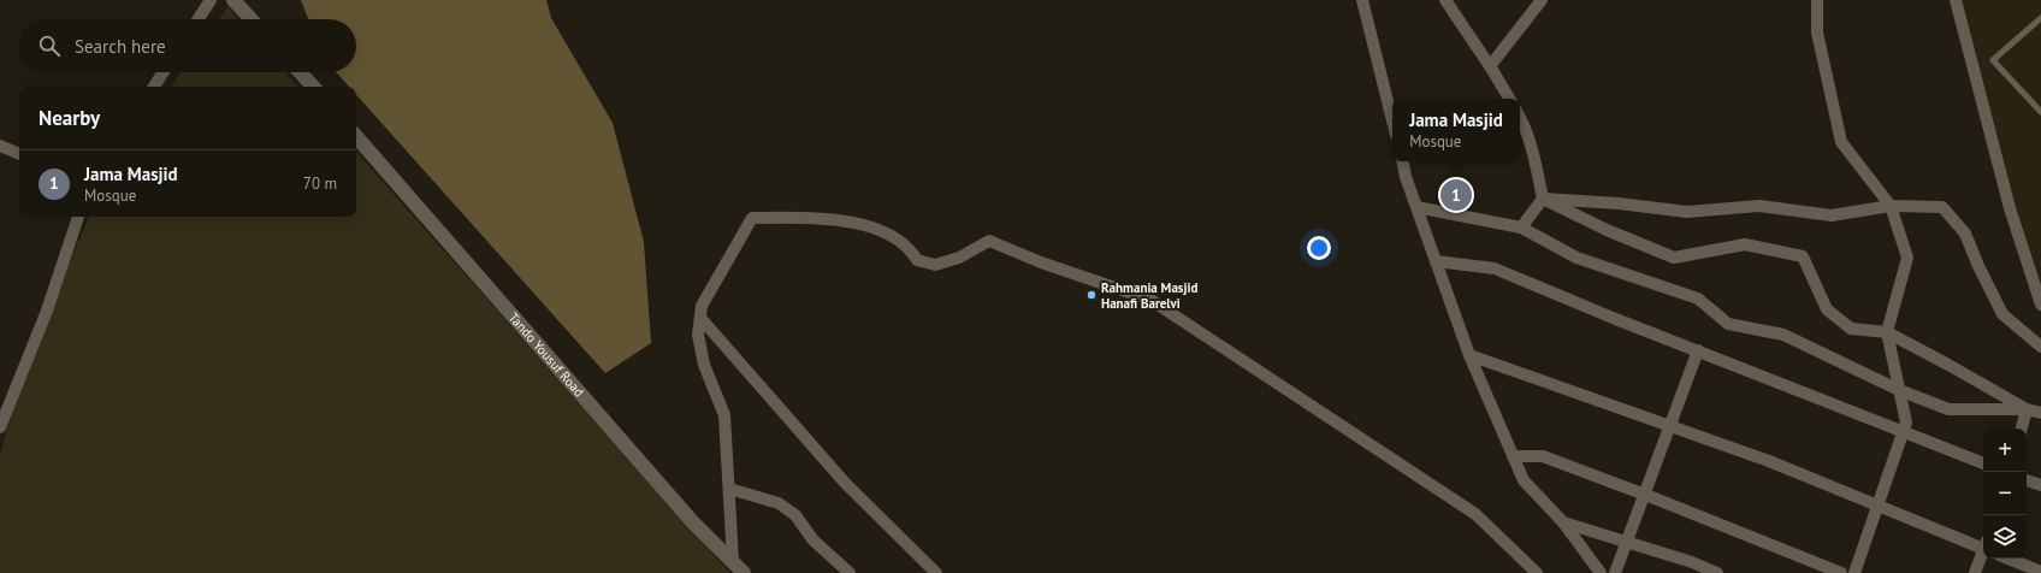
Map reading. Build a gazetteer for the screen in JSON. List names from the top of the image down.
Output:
{
  "streets": {
    "street": ["Tando Yousuf Road"]
  },
  "places": ["Rahmania Masjid Hanafi Barelvi"],
  "page": {
    "search": "Search here",
    "heading": "Nearby",
    "popup": ["Jama Masjid", "Mosque"],
    "list": [
      {
        "mark": "1",
        "name": "Jama Masjid",
        "note": "Mosque",
        "value": "70 m"
      }
    ],
    "pins": "1",
    "map_buttons": ["+", "−"]
  }
}
